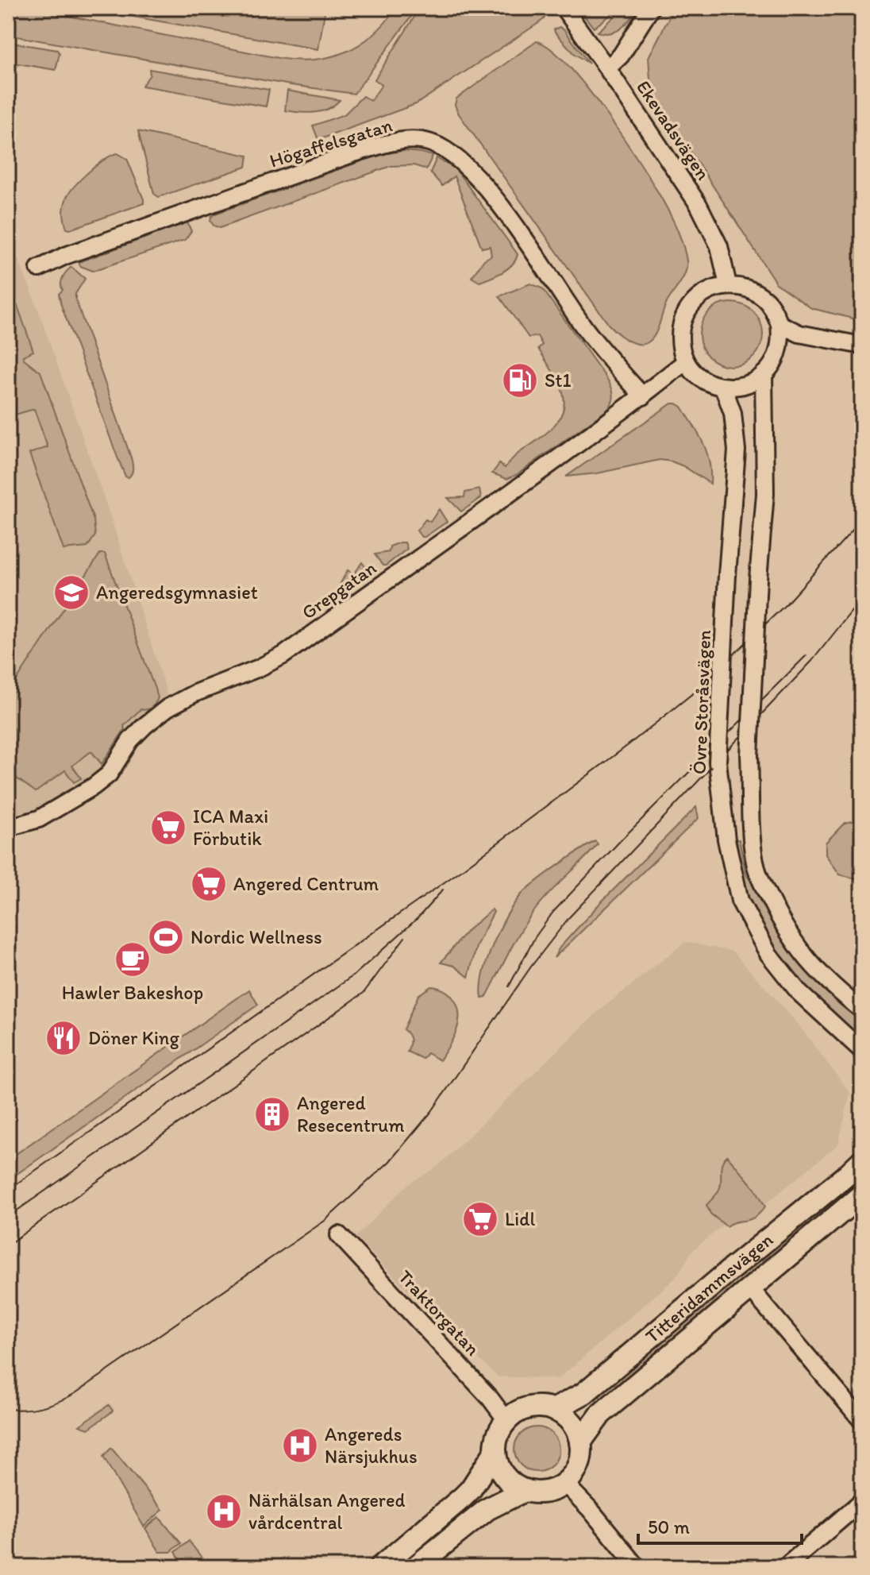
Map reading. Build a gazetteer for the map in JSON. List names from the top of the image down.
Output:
{
  "streets": {
    "street": [
      "Ekevadsvägen",
      "Högaffelsgatan",
      "Grepgatan",
      "Övre Storåsvägen",
      "Titteridammsvägen",
      "Traktorgatan"
    ]
  },
  "crossings": [
    ["Ekevadsvägen", "Grepgatan"],
    ["Ekevadsvägen", "Övre Storåsvägen"],
    ["Högaffelsgatan", "Grepgatan"],
    ["Grepgatan", "Övre Storåsvägen"],
    ["Titteridammsvägen", "Traktorgatan"]
  ],
  "places": {
    "fuel station": ["St1"],
    "school or university": ["Angeredsgymnasiet"],
    "supermarket": ["ICA Maxi Förbutik", "Angered Centrum", "Lidl"],
    "sports": ["Nordic Wellness"],
    "cafe": ["Hawler Bakeshop"],
    "restaurant": ["Döner King"],
    "building": ["Angered Resecentrum"],
    "hospital": ["Angereds Närsjukhus", "Närhälsan Angered vårdcentral"]
  },
  "scale_bar": "50 m"
}
